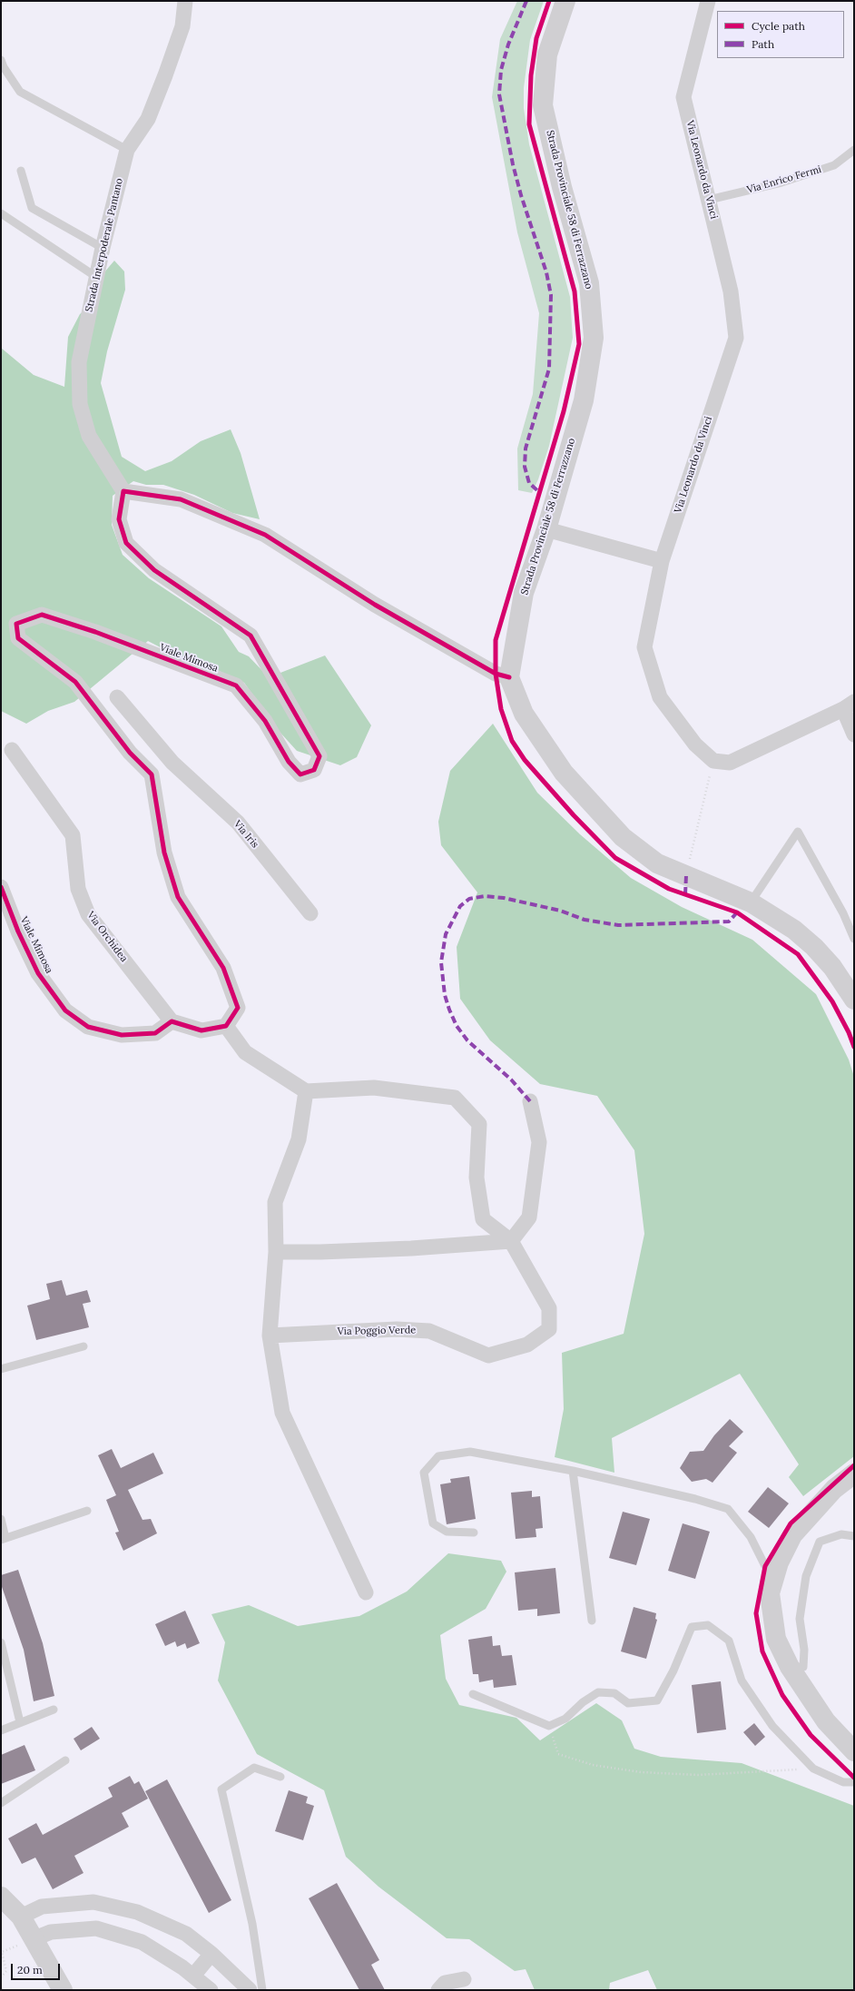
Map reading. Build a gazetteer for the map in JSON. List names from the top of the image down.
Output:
{
  "streets": {
    "street": [
      "Via Leonardo da Vinci",
      "Strada Provinciale 58 di Ferrazzano",
      "Strada Interpoderale Pantano",
      "Viale Mimosa",
      "Via Iris",
      "Via Orchidea",
      "Via Poggio Verde"
    ],
    "lane": ["Via Enrico Fermi"]
  },
  "crossings": [
    ["Via Leonardo da Vinci", "Via Enrico Fermi"],
    ["Strada Interpoderale Pantano", "Viale Mimosa"],
    ["Viale Mimosa", "Via Orchidea"]
  ],
  "legend": ["Cycle path", "Path"],
  "scale_bar": "20 m"
}
